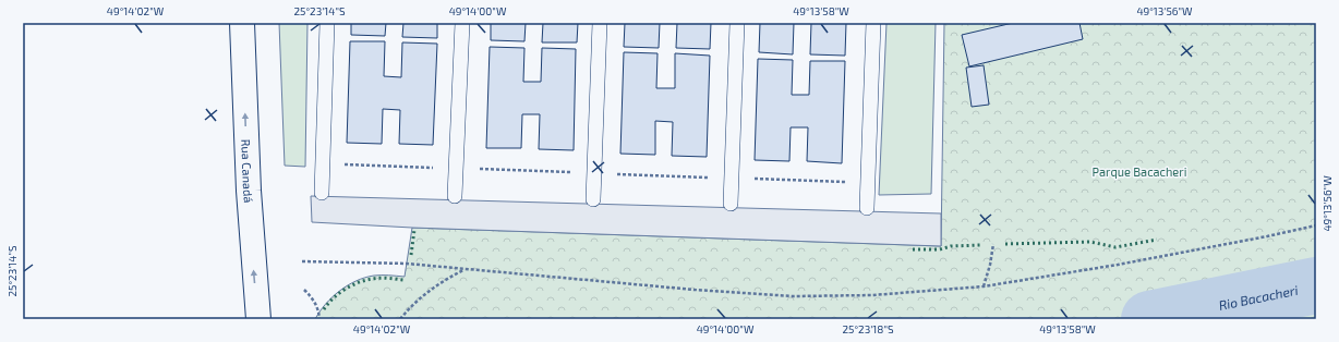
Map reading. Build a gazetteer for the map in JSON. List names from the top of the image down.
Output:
{
  "streets": {
    "main road": ["Rua Canadá"]
  },
  "one_way": ["Rua Canadá"],
  "water": ["Rio Bacacheri"],
  "parks": ["Parque Bacacheri"],
  "coordinates": [
    "49°14'02\"W",
    "25°23'14\"S",
    "49°14'00\"W",
    "49°13'58\"W",
    "49°13'56\"W",
    "25°23'18\"S"
  ]
}
